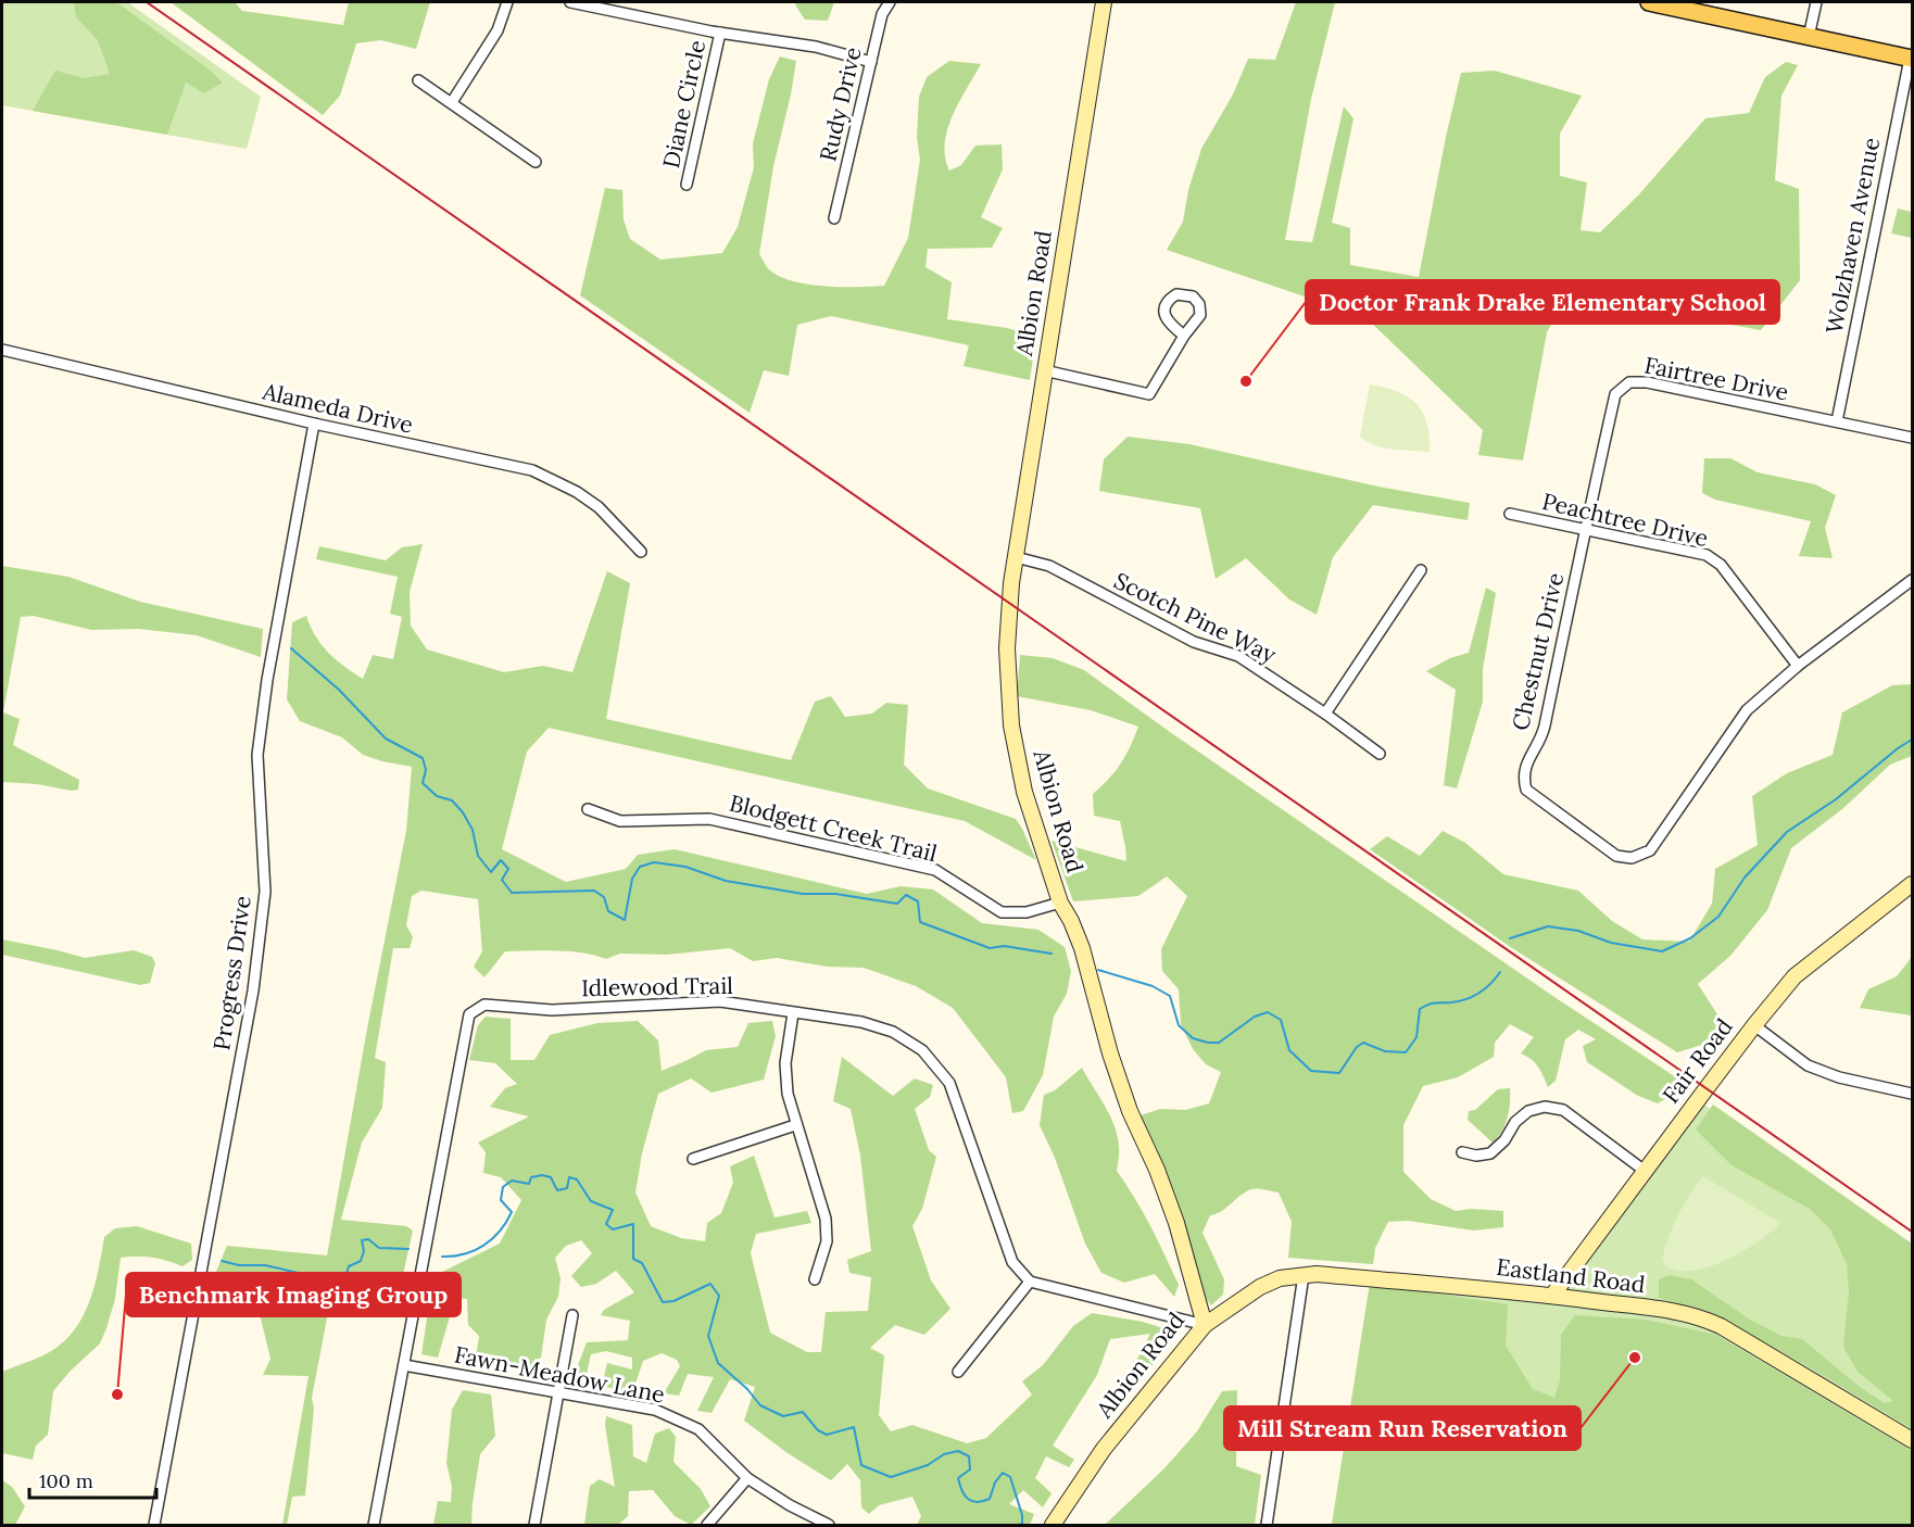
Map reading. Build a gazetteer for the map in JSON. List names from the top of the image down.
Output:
{
  "streets": {
    "street": [
      "Diane Circle",
      "Rudy Drive",
      "Wolzhaven Avenue",
      "Albion Road",
      "Fairtree Drive",
      "Alameda Drive",
      "Peachtree Drive",
      "Scotch Pine Way",
      "Chestnut Drive",
      "Blodgett Creek Trail",
      "Progress Drive",
      "Idlewood Trail",
      "Fair Road",
      "Eastland Road",
      "Fawn-Meadow Lane"
    ]
  },
  "crossings": [
    ["Wolzhaven Avenue", "Fairtree Drive"],
    ["Albion Road", "Scotch Pine Way"],
    ["Albion Road", "Blodgett Creek Trail"],
    ["Albion Road", "Eastland Road"],
    ["Fairtree Drive", "Peachtree Drive"],
    ["Fairtree Drive", "Chestnut Drive"],
    ["Alameda Drive", "Progress Drive"],
    ["Peachtree Drive", "Chestnut Drive"],
    ["Idlewood Trail", "Fawn-Meadow Lane"],
    ["Fair Road", "Eastland Road"]
  ],
  "places": ["Doctor Frank Drake Elementary School", "Mill Stream Run Reservation", "Benchmark Imaging Group"],
  "scale_bar": "100 m"
}
